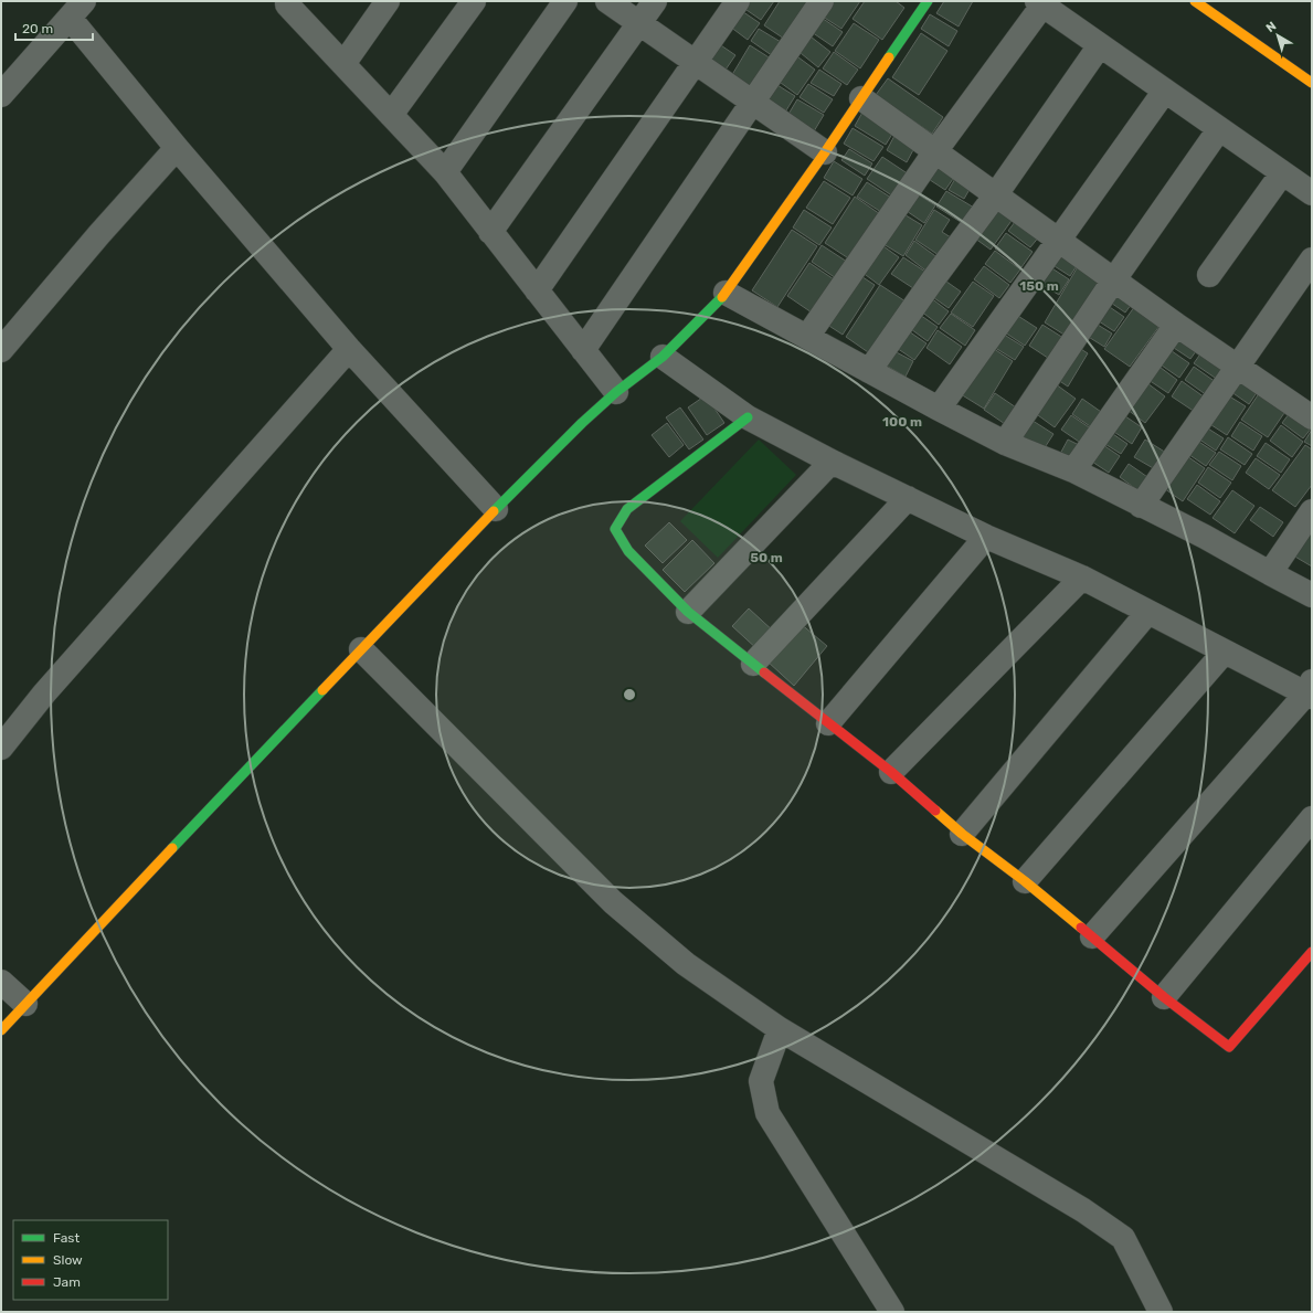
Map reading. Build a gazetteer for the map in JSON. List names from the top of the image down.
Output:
{
  "legend": ["Fast", "Slow", "Jam"],
  "scale_bar": "20 m",
  "north": "top left",
  "rings": ["150 m", "100 m", "50 m"]
}
